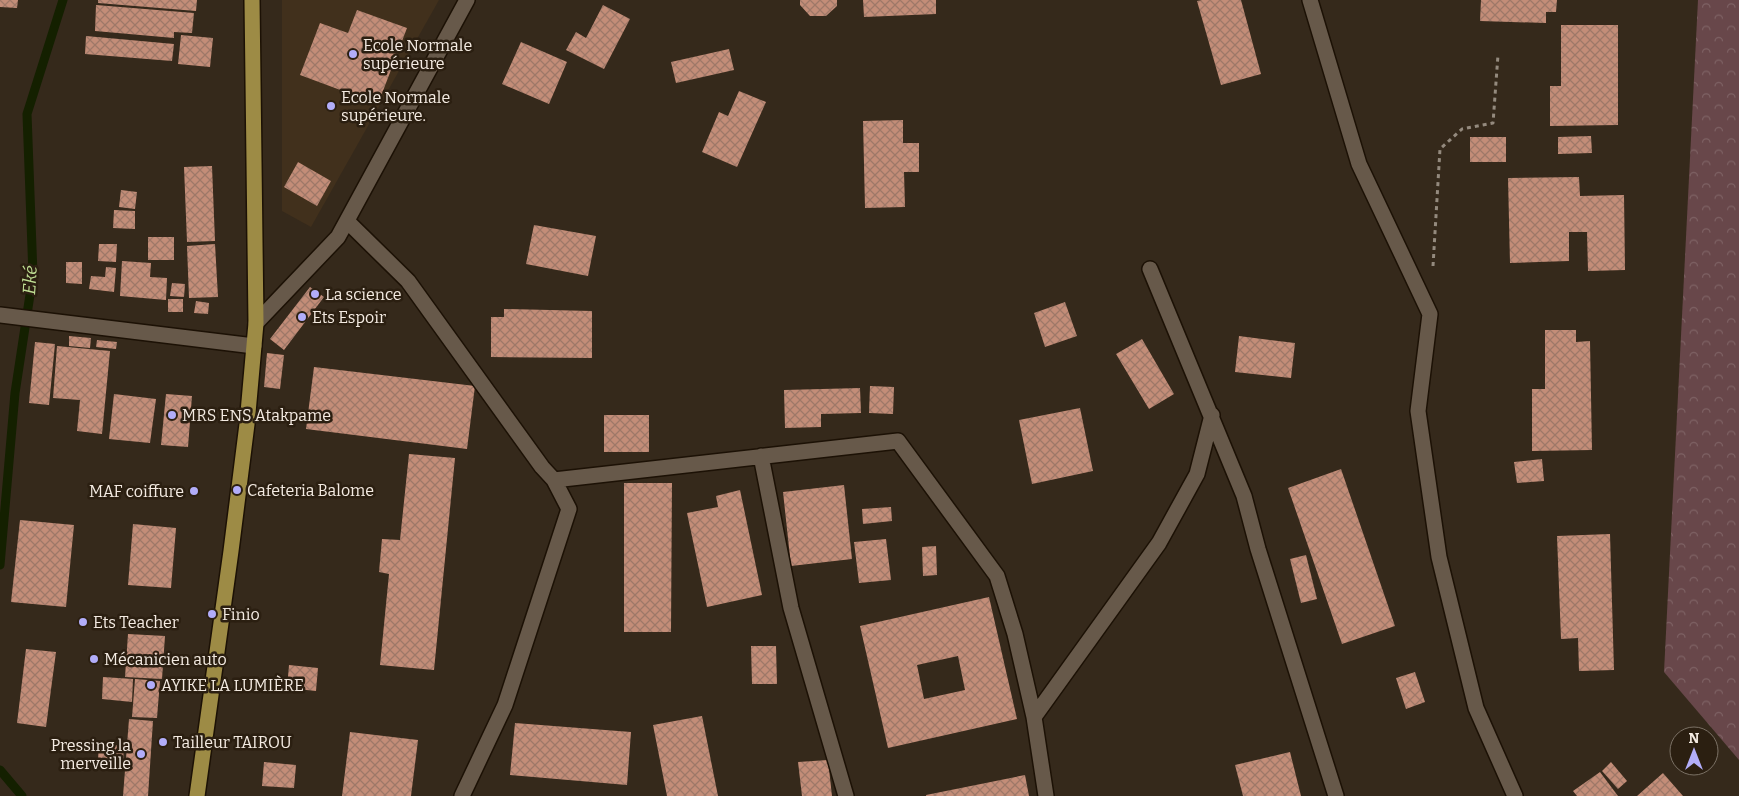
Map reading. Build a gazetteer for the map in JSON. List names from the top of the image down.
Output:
{
  "water": ["Eké"],
  "places": [
    "Ecole Normale supérieure",
    "Ecole Normale supérieure.",
    "La science",
    "Ets Espoir",
    "MRS ENS Atakpame",
    "Cafeteria Balome",
    "MAF coiffure",
    "Finio",
    "Ets Teacher",
    "Mécanicien auto",
    "AYIKE LA LUMIÈRE",
    "Tailleur TAIROU",
    "Pressing la merveille"
  ],
  "north": "top"
}
